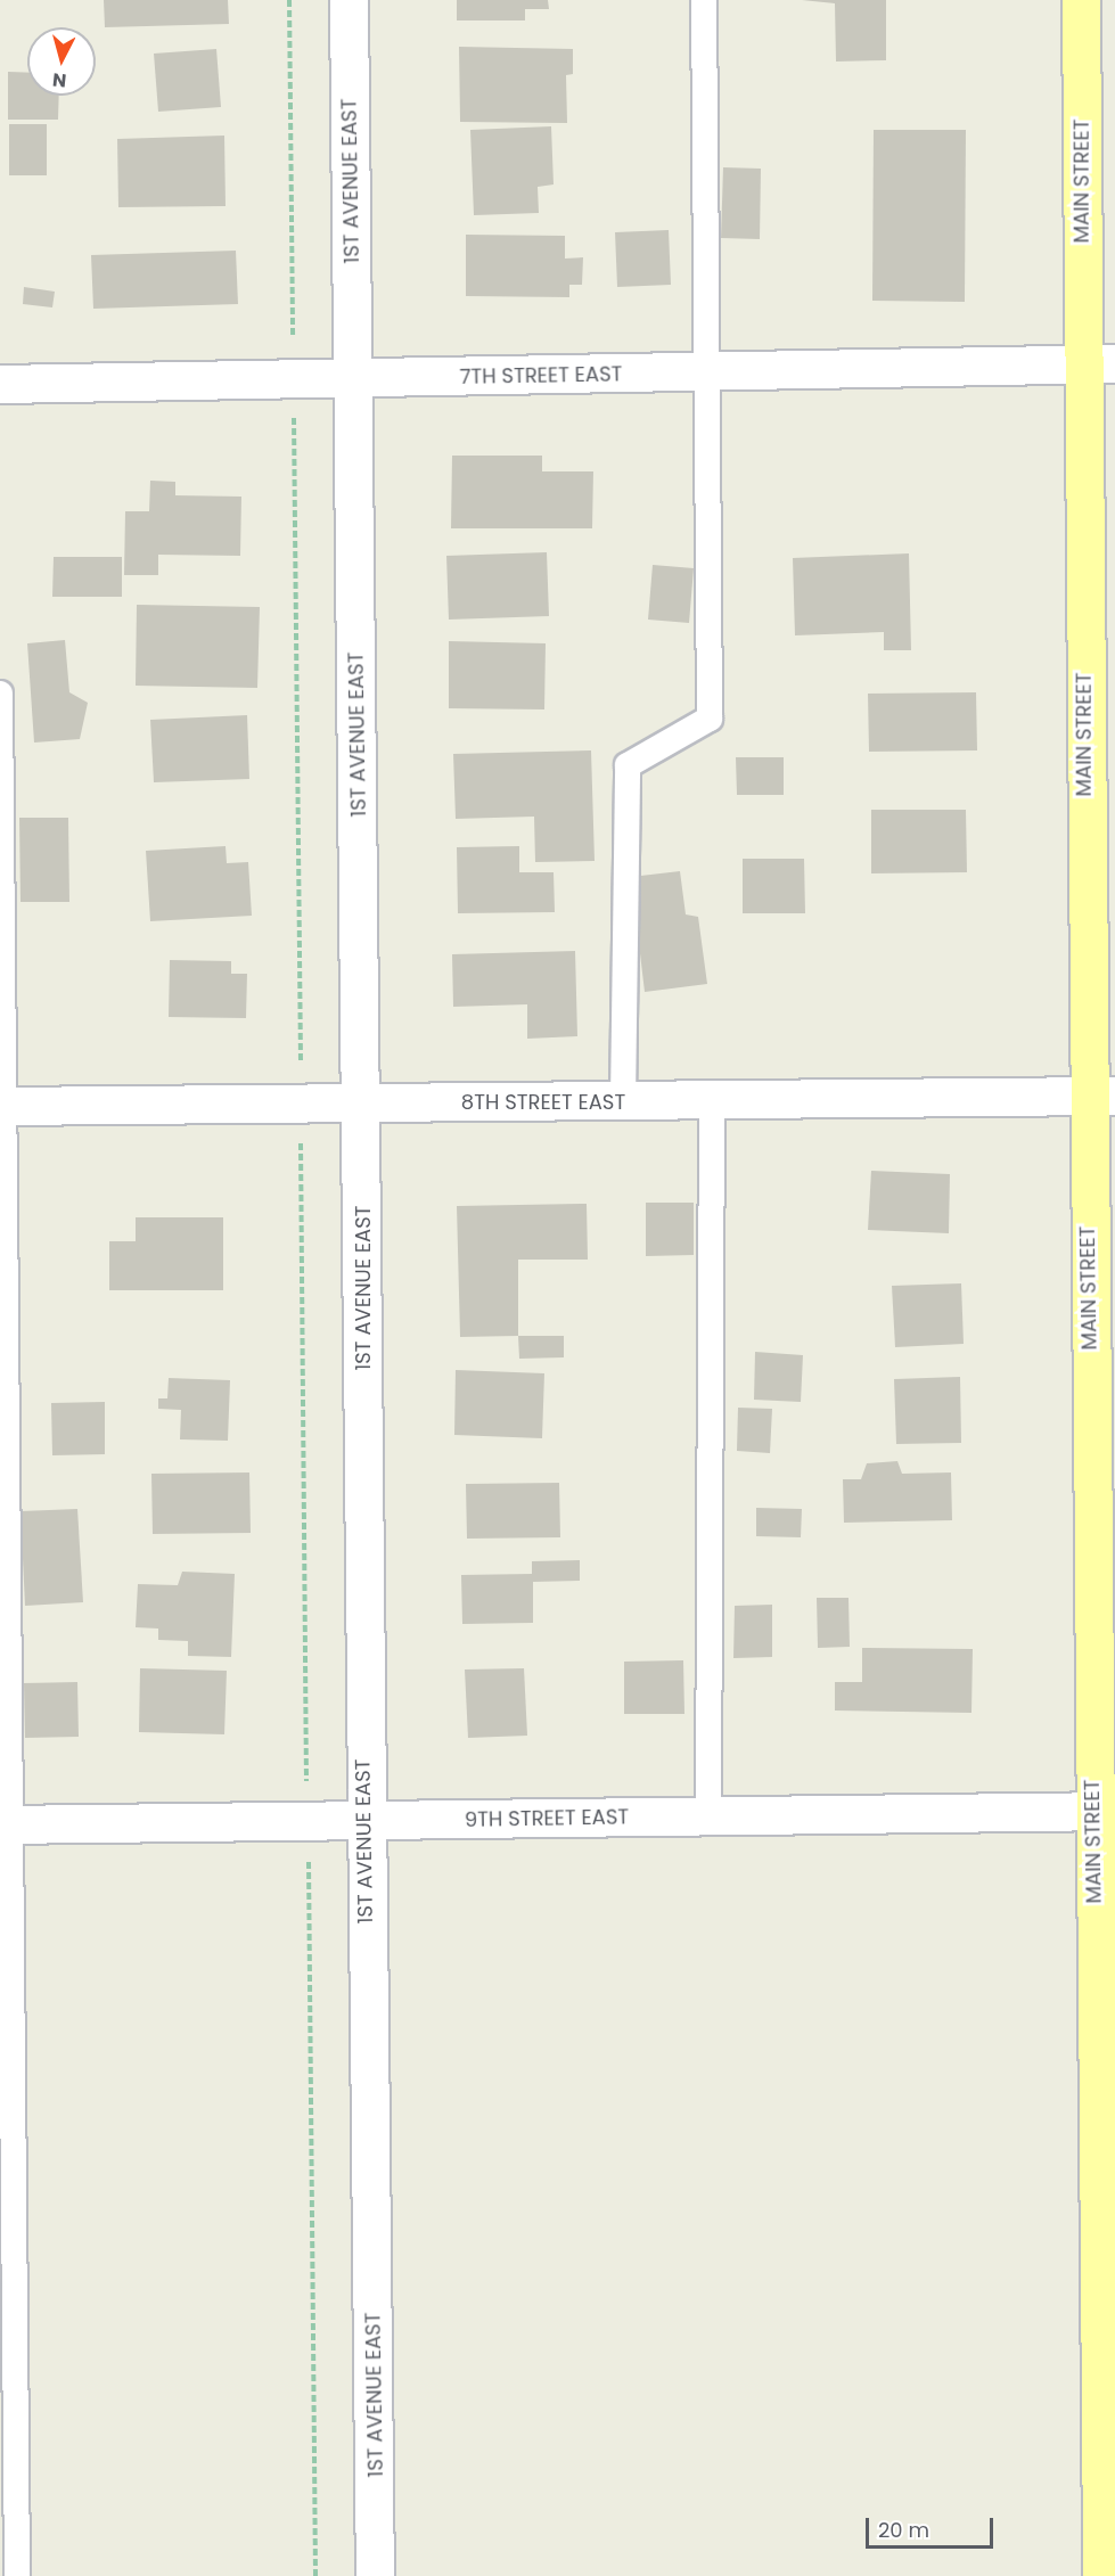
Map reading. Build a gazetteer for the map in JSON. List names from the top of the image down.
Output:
{
  "streets": {
    "main road": ["MAIN STREET"],
    "street": [
      "1ST AVENUE EAST",
      "7TH STREET EAST",
      "8TH STREET EAST",
      "9TH STREET EAST"
    ]
  },
  "crossings": [
    ["1ST AVENUE EAST", "7TH STREET EAST"],
    ["1ST AVENUE EAST", "8TH STREET EAST"],
    ["1ST AVENUE EAST", "9TH STREET EAST"],
    ["MAIN STREET", "7TH STREET EAST"],
    ["MAIN STREET", "8TH STREET EAST"],
    ["MAIN STREET", "9TH STREET EAST"]
  ],
  "scale_bar": "20 m",
  "north": "bottom"
}
